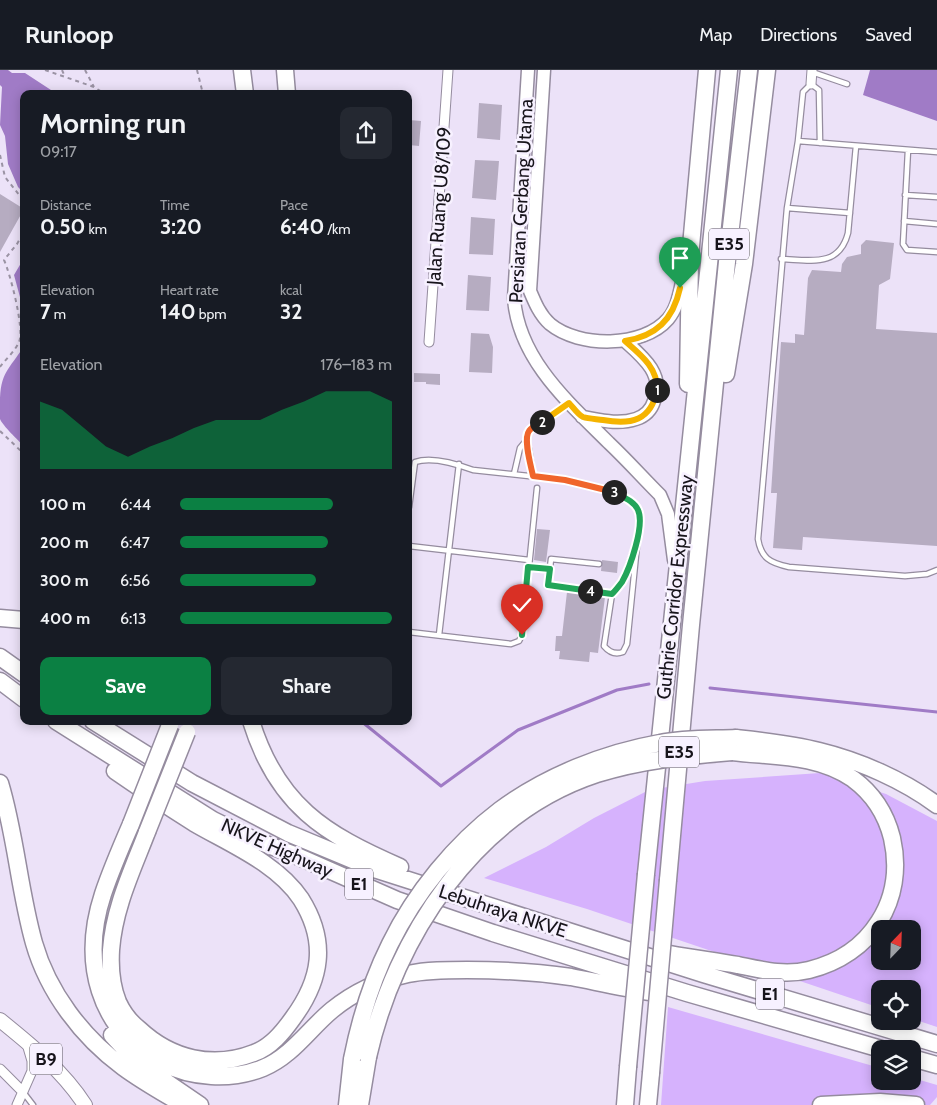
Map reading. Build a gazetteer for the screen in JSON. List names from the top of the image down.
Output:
{
  "streets": {
    "highway": [
      "E35",
      "Guthrie Corridor Expressway",
      "NKVE Highway",
      "E1",
      "Lebuhraya NKVE"
    ],
    "main road": ["Persiaran Gerbang Utama", "B9"],
    "street": ["Jalan Ruang U8/109"]
  },
  "crossings": [
    ["Persiaran Gerbang Utama", "Guthrie Corridor Expressway"],
    ["NKVE Highway", "E1"]
  ],
  "north": "top right",
  "page": {
    "header": "Runloop",
    "nav": ["Map", "Directions", "Saved"],
    "heading": ["Morning run", "09:17"],
    "stats": [
      ["Distance", "0.50 km"],
      ["Time", "3:20"],
      ["Pace", "6:40 /km"],
      ["Elevation", "7 m"],
      ["Heart rate", "140 bpm"],
      ["kcal", "32"]
    ],
    "chart": ["Elevation", "176–183 m"],
    "pins": [
      "1",
      "2",
      "3",
      "4"
    ],
    "list": [
      {
        "name": "100 m",
        "note": "6:44"
      },
      {
        "name": "200 m",
        "note": "6:47"
      },
      {
        "name": "300 m",
        "note": "6:56"
      },
      {
        "name": "400 m",
        "note": "6:13"
      }
    ],
    "buttons": ["Save", "Share"]
  }
}
